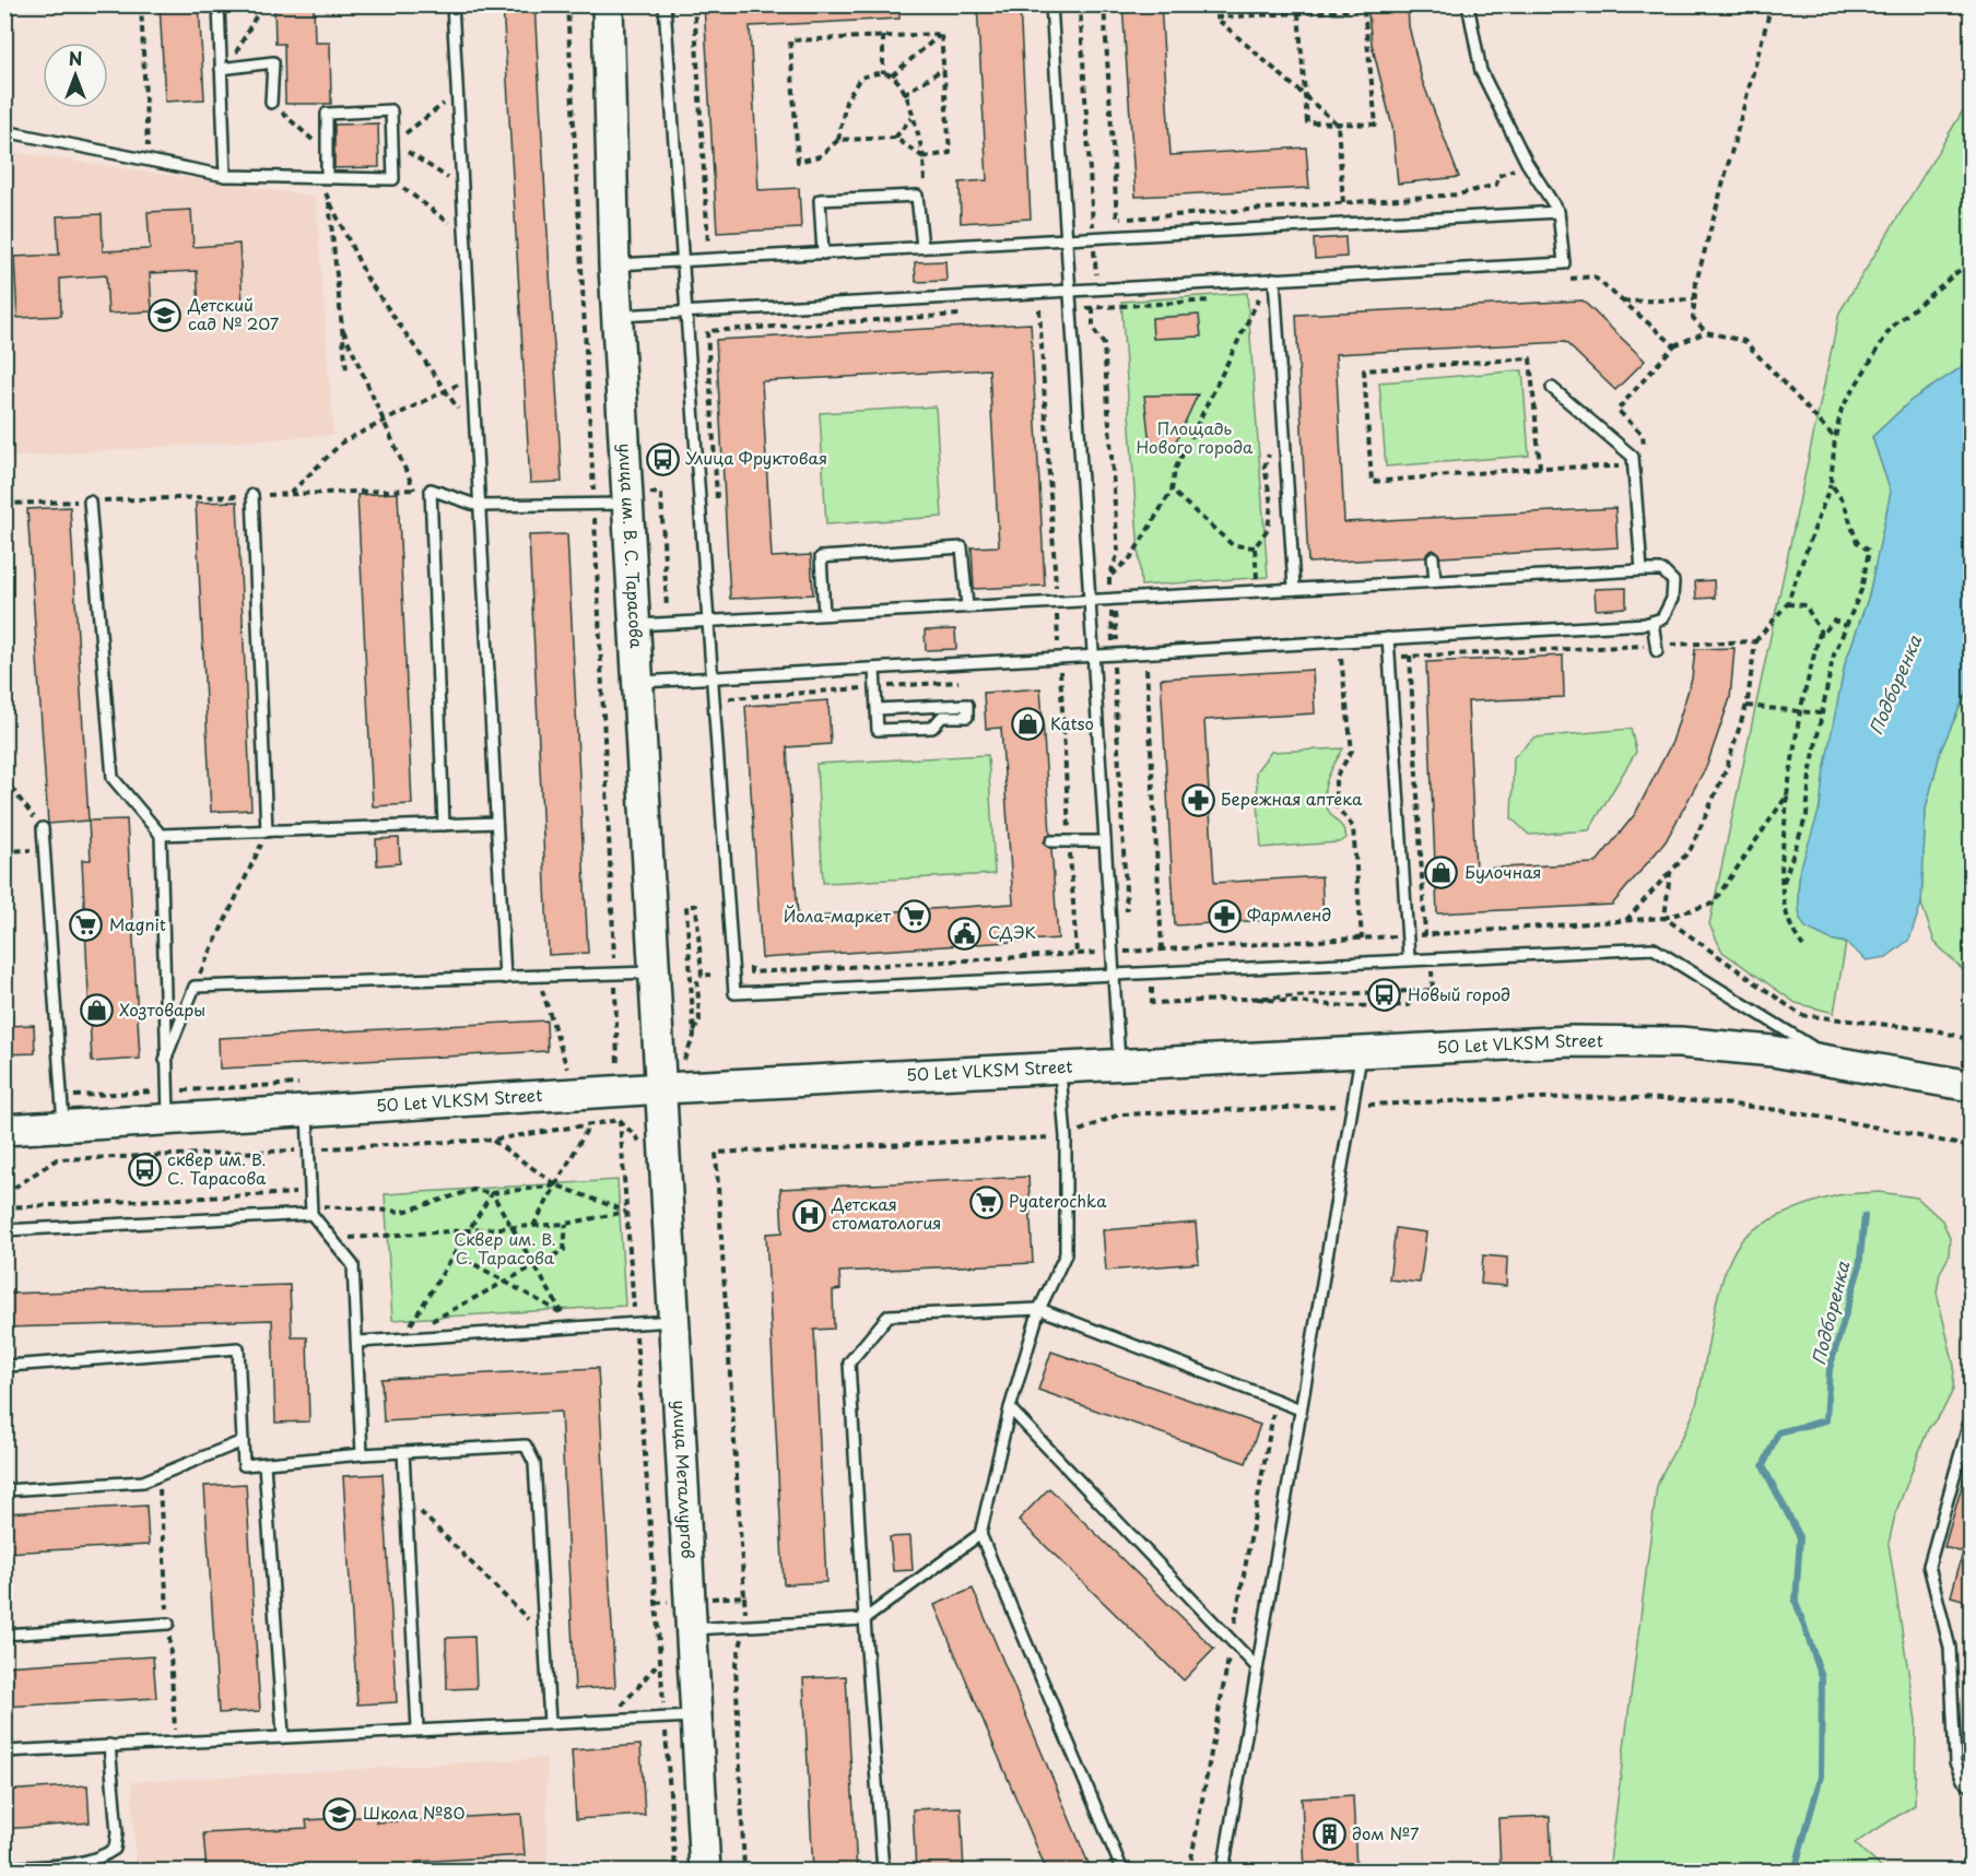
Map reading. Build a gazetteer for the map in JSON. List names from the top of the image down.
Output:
{
  "streets": {
    "main road": ["улица им. В. С. Тарасова", "50 Let VLKSM Street", "улица Металлургов"]
  },
  "crossings": [
    ["улица им. В. С. Тарасова", "50 Let VLKSM Street"],
    ["улица им. В. С. Тарасова", "улица Металлургов"],
    ["50 Let VLKSM Street", "улица Металлургов"]
  ],
  "water": ["Подборенка"],
  "parks": ["Площадь Нового города", "Сквер им. В. С. Тарасова"],
  "places": {
    "school or university": ["Детский сад № 207", "Школа №80"],
    "bus stop": ["Улица Фруктовая", "Новый город", "сквер им. В. С. Тарасова"],
    "shop": ["Katso", "Булочная", "Хозтовары"],
    "pharmacy": ["Бережная аптека", "Фармленд"],
    "supermarket": ["Йола-маркет", "Magnit", "Pyaterochka"],
    "public building": ["СДЭК"],
    "hospital": ["Детская стоматология"],
    "building": ["дом №7"]
  },
  "north": "top"
}
